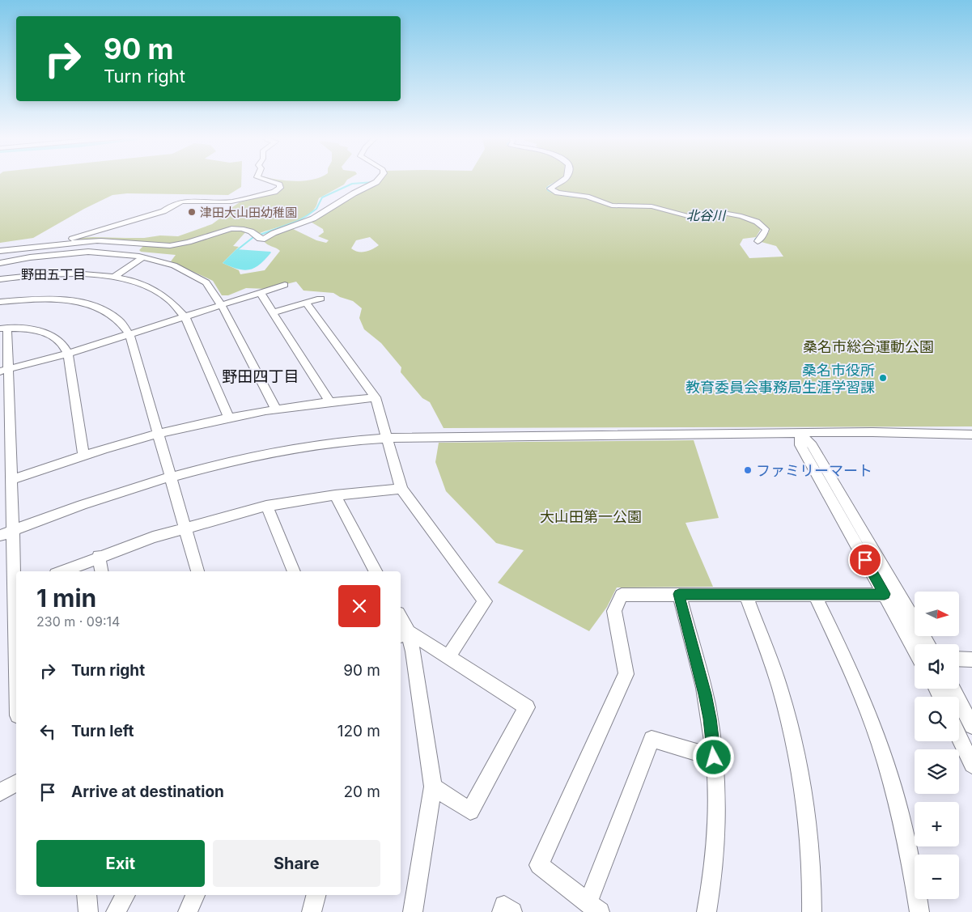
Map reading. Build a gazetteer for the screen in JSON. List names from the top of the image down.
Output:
{
  "districts": ["野田五丁目", "野田四丁目"],
  "water": ["北谷川"],
  "parks": ["桑名市総合運動公園", "大山田第一公園"],
  "places": ["津田大山田幼稚園", "桑名市役所 教育委員会事務局生涯学習課", "ファミリーマート"],
  "north": "right",
  "page": {
    "turn": ["90 m", "Turn right"],
    "heading": ["1 min", "230 m · 09:14"],
    "map_buttons": ["+", "−"],
    "list": [
      {
        "name": "Turn right",
        "value": "90 m"
      },
      {
        "name": "Turn left",
        "value": "120 m"
      },
      {
        "name": "Arrive at destination",
        "value": "20 m"
      }
    ],
    "buttons": ["Exit", "Share"]
  }
}
